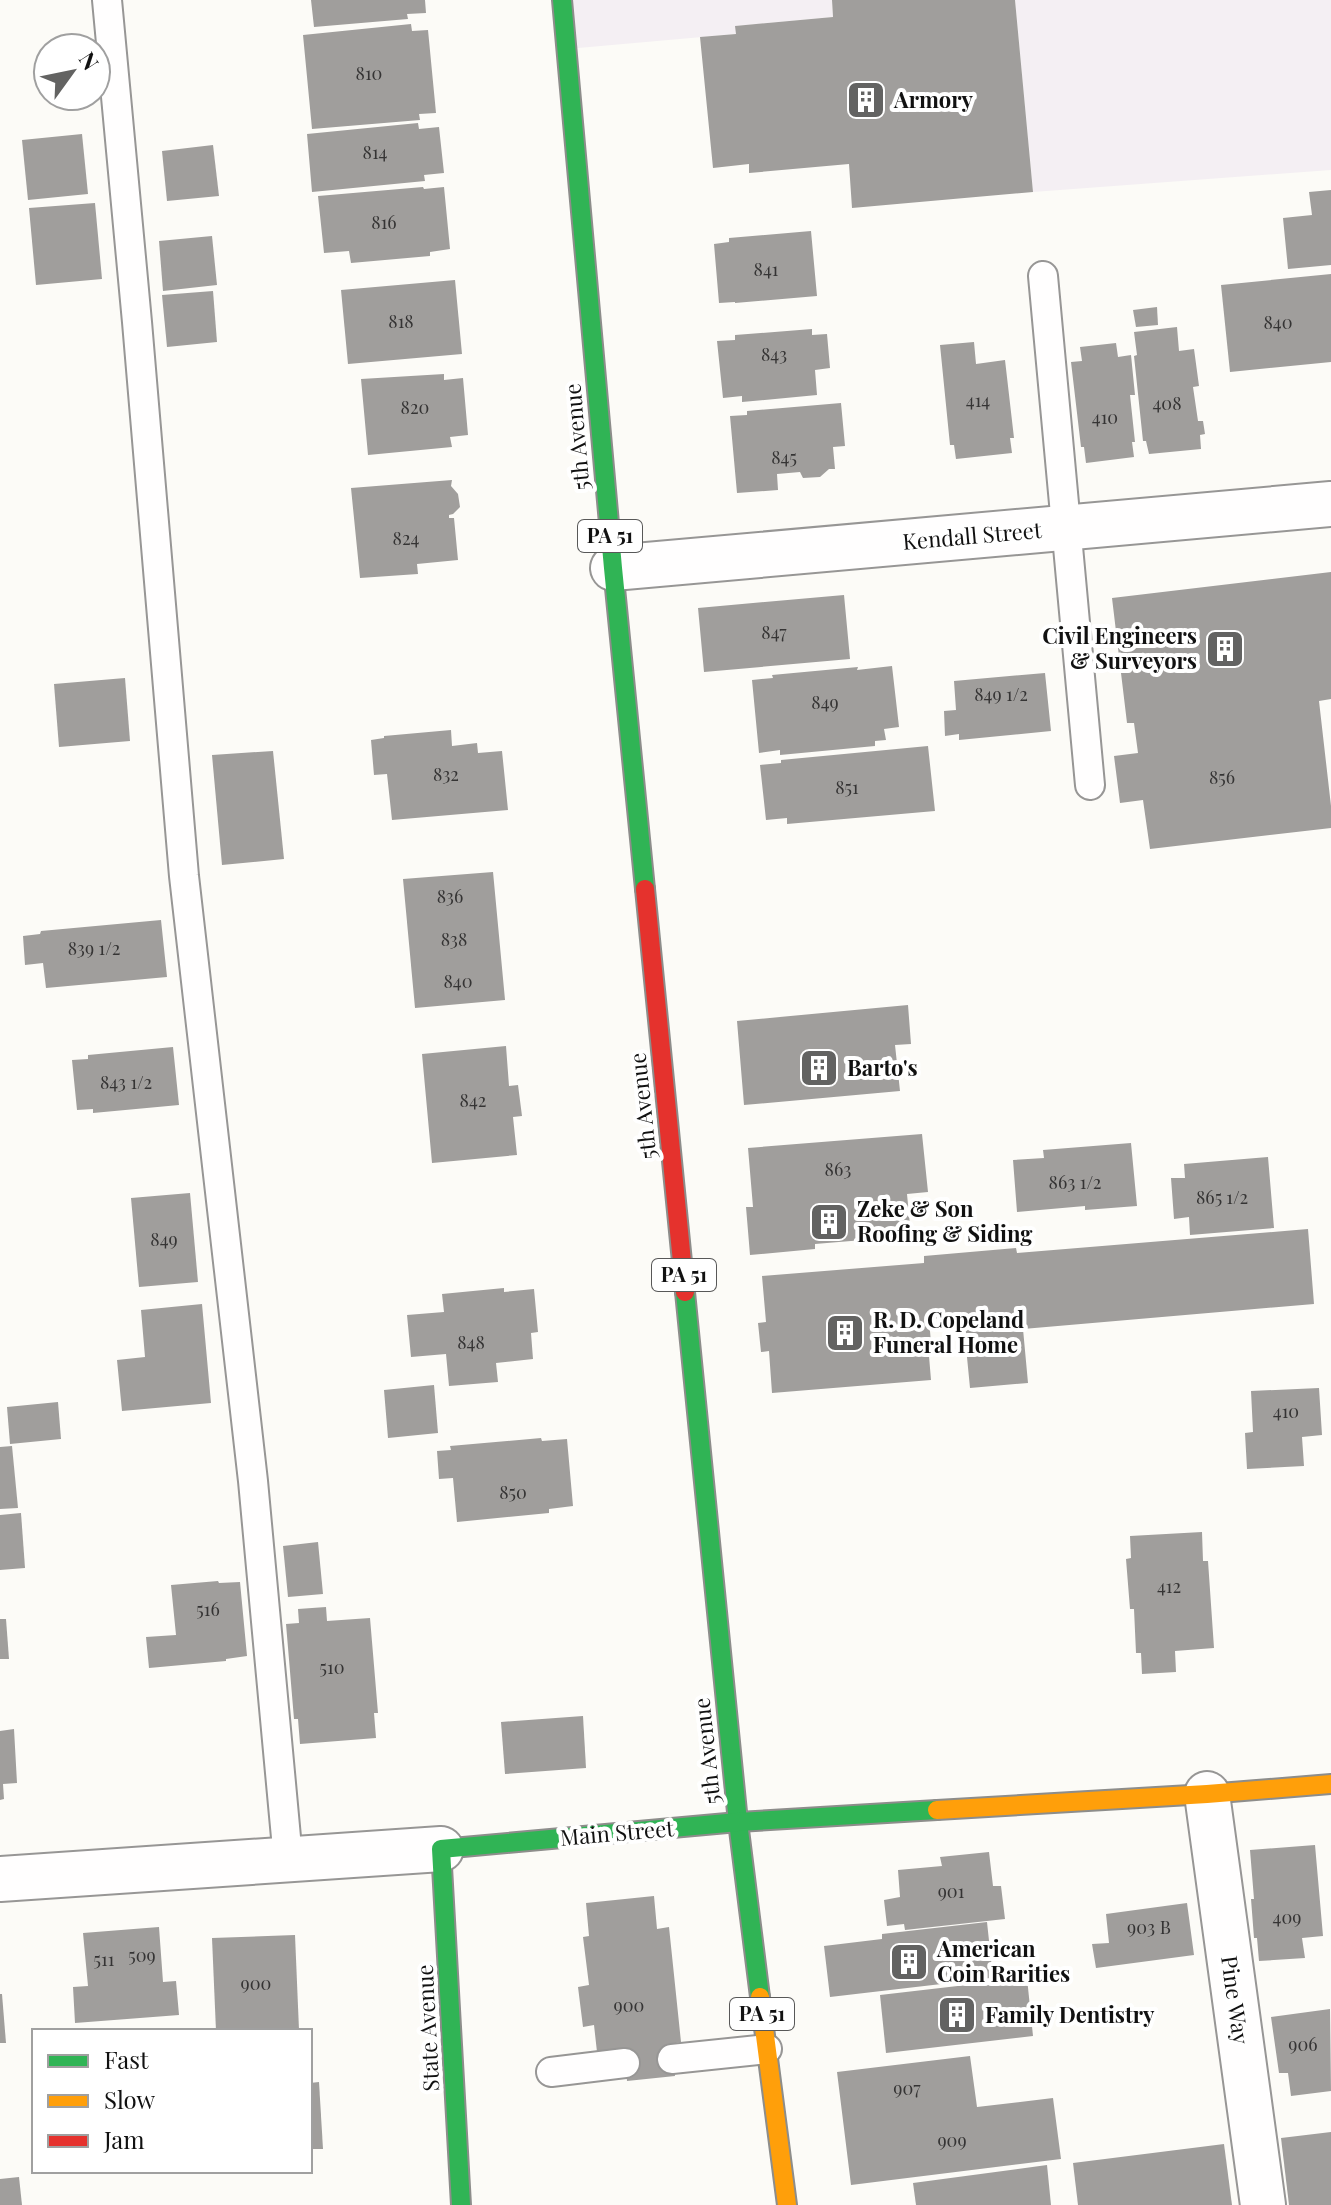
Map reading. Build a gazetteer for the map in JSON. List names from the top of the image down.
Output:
{
  "streets": {
    "main road": [
      "5th Avenue",
      "PA 51",
      "Main Street",
      "State Avenue"
    ],
    "street": ["Kendall Street", "Pine Way"]
  },
  "crossings": [
    ["5th Avenue", "Kendall Street"],
    ["5th Avenue", "Main Street"],
    ["Main Street", "Pine Way"],
    ["Main Street", "State Avenue"]
  ],
  "places": {
    "building": [
      "Armory",
      "Civil Engineers & Surveyors",
      "Barto's",
      "Zeke & Son Roofing & Siding",
      "R. D. Copeland Funeral Home",
      "American Coin Rarities",
      "Family Dentistry"
    ]
  },
  "house_numbers": [
    "810",
    "814",
    "816",
    "841",
    "818",
    "840",
    "843",
    "414",
    "408",
    "820",
    "410",
    "845",
    "824",
    "847",
    "849 1/2",
    "849",
    "832",
    "856",
    "851",
    "836",
    "838",
    "839 1/2",
    "840",
    "843 1/2",
    "842",
    "863",
    "863 1/2",
    "865 1/2",
    "849",
    "848",
    "410",
    "850",
    "412",
    "516",
    "510",
    "901",
    "409",
    "903 B",
    "509",
    "511",
    "900",
    "900",
    "906",
    "907",
    "909"
  ],
  "legend": ["Fast", "Slow", "Jam"],
  "north": "top right"
}
